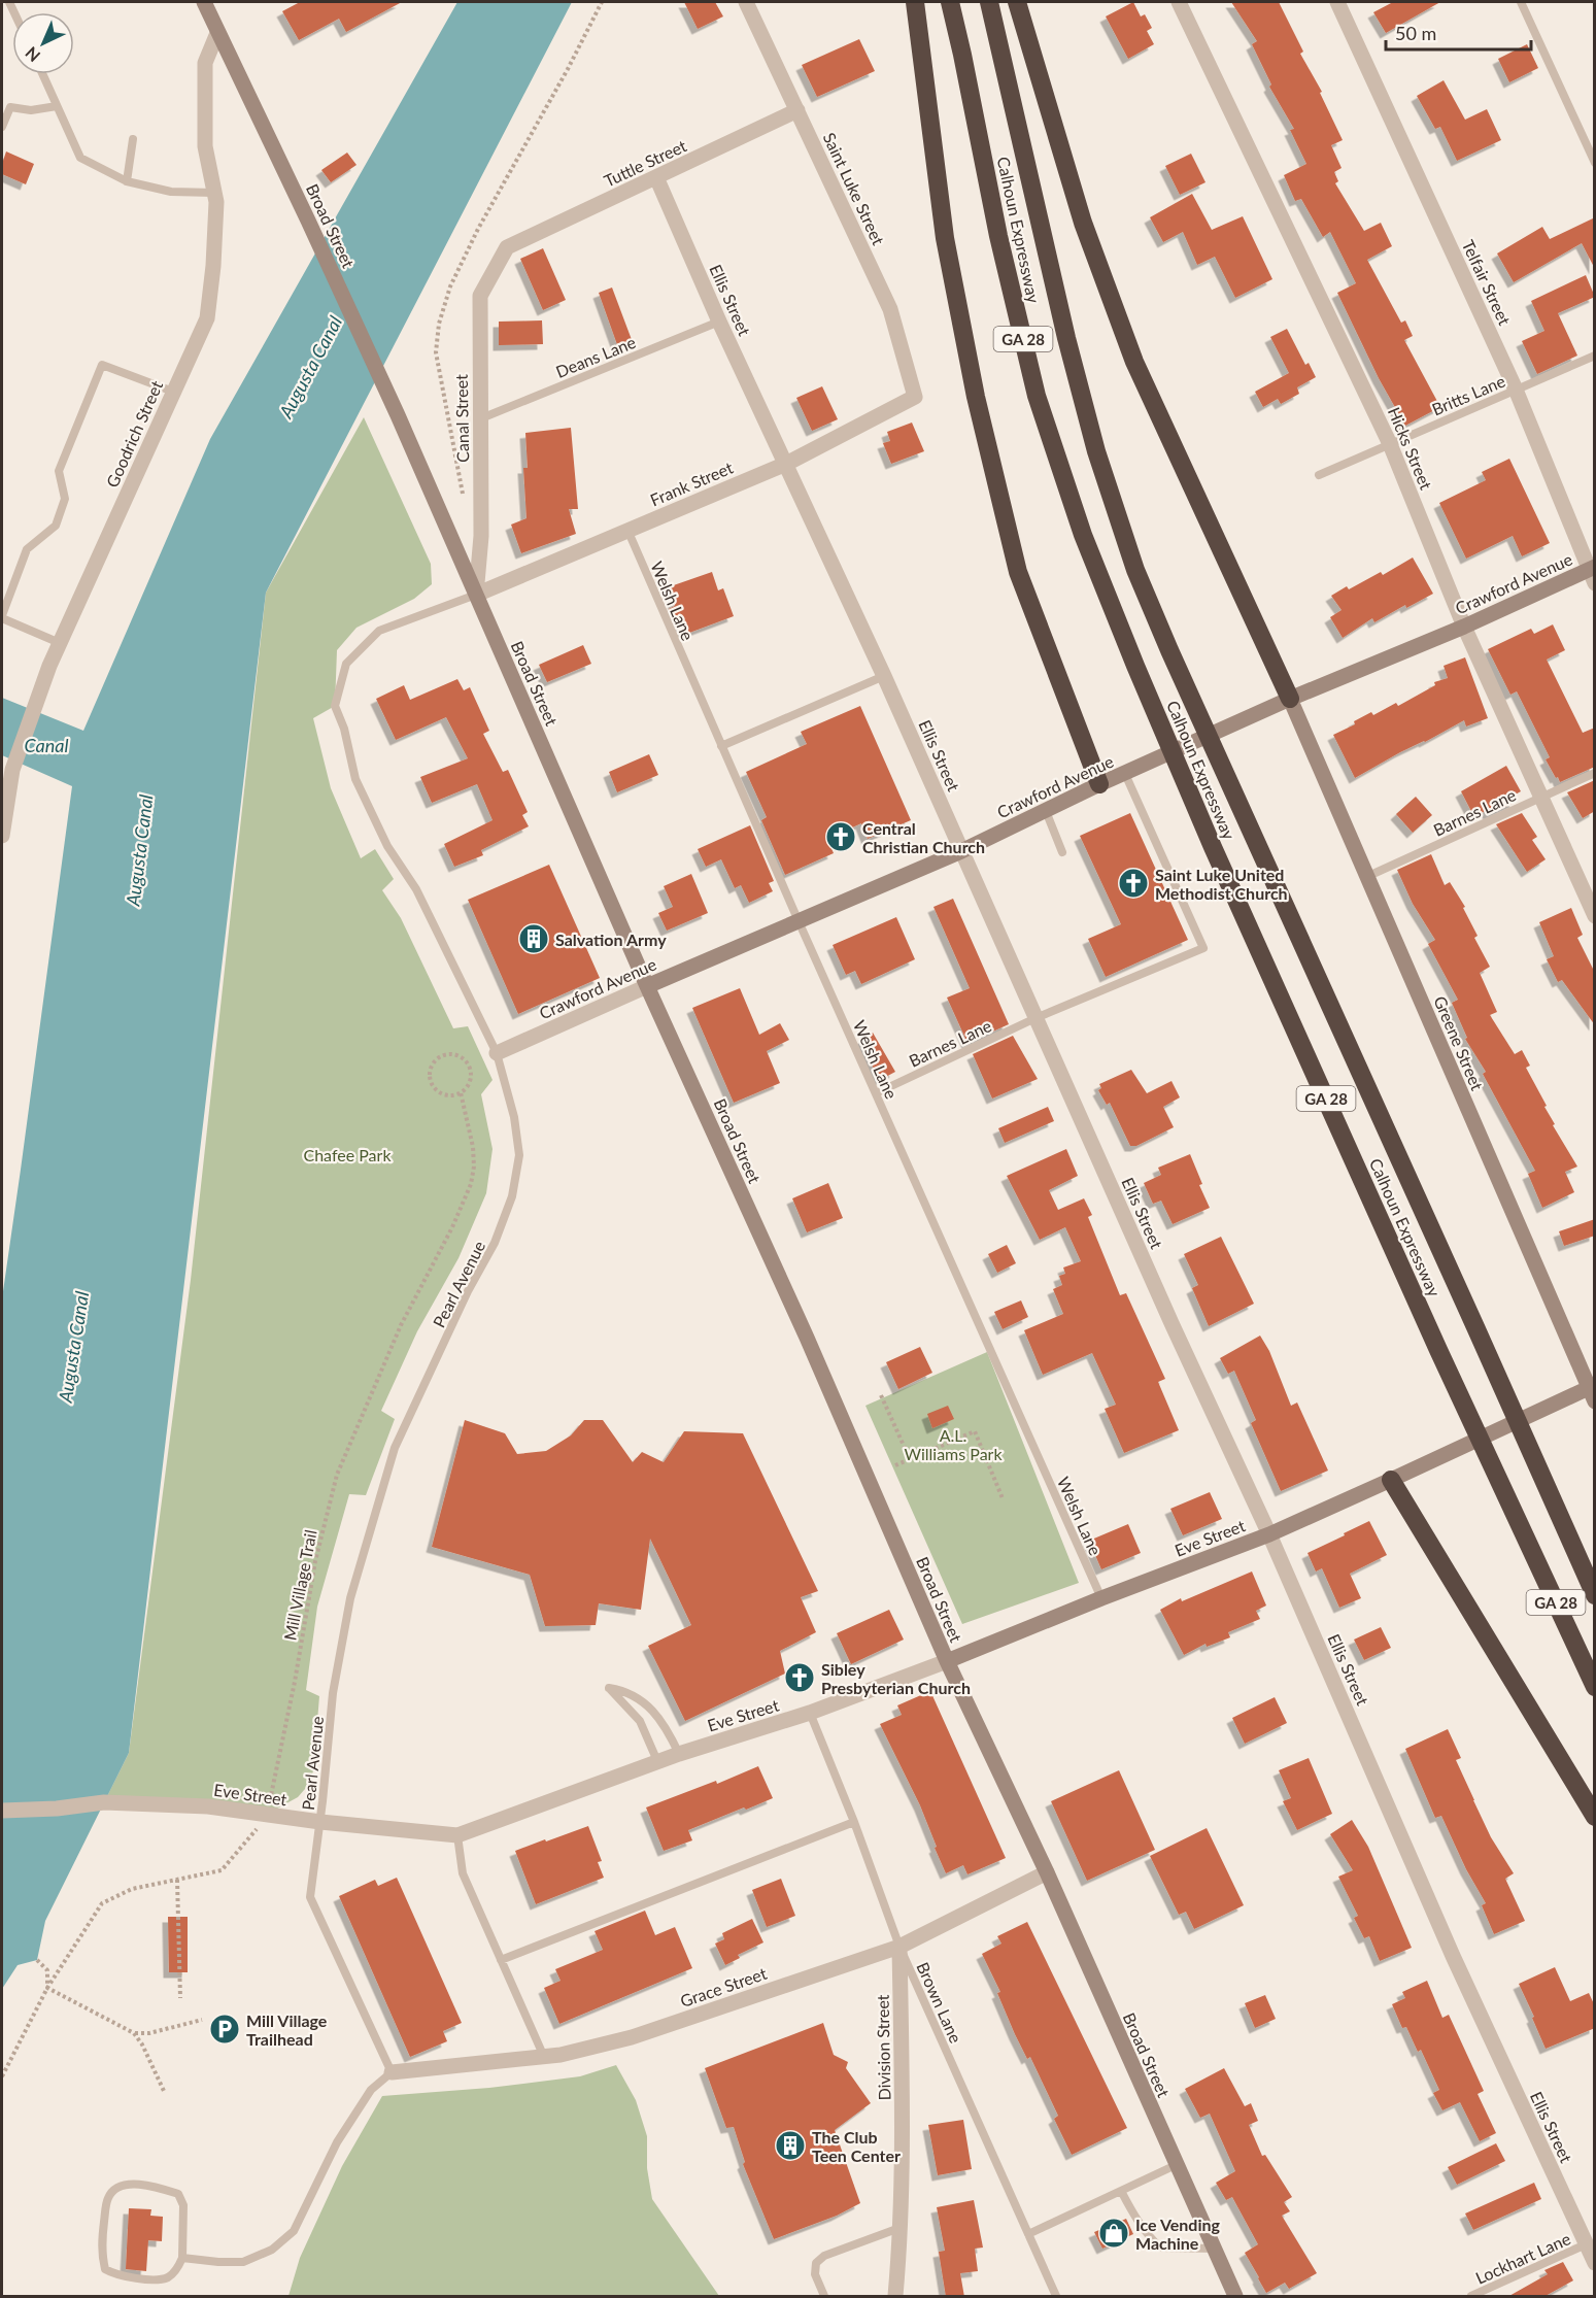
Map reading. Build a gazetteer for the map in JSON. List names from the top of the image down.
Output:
{
  "streets": {
    "highway": ["Calhoun Expressway", "GA 28"],
    "main road": [
      "Broad Street",
      "Crawford Avenue",
      "Greene Street",
      "Eve Street"
    ],
    "street": [
      "Tuttle Street",
      "Saint Luke Street",
      "Telfair Street",
      "Ellis Street",
      "Canal Street",
      "Goodrich Street",
      "Hicks Street",
      "Frank Street",
      "Grace Street",
      "Division Street"
    ],
    "lane": [
      "Deans Lane",
      "Britts Lane",
      "Welsh Lane",
      "Barnes Lane",
      "Pearl Avenue",
      "Brown Lane",
      "Lockhart Lane"
    ],
    "path": ["Mill Village Trail"]
  },
  "crossings": [
    ["Tuttle Street", "Saint Luke Street"],
    ["Tuttle Street", "Ellis Street"],
    ["Tuttle Street", "Canal Street"],
    ["Saint Luke Street", "Frank Street"],
    ["Broad Street", "Canal Street"],
    ["Broad Street", "Goodrich Street"],
    ["Broad Street", "Frank Street"],
    ["Broad Street", "Crawford Avenue"],
    ["Broad Street", "Pearl Avenue"],
    ["Broad Street", "Eve Street"],
    ["Broad Street", "Grace Street"],
    ["Telfair Street", "Britts Lane"],
    ["Telfair Street", "Crawford Avenue"],
    ["Ellis Street", "Deans Lane"],
    ["Ellis Street", "Frank Street"],
    ["Ellis Street", "Crawford Avenue"],
    ["Ellis Street", "Barnes Lane"],
    ["Ellis Street", "Eve Street"],
    ["Ellis Street", "Lockhart Lane"],
    ["Deans Lane", "Canal Street"],
    ["Britts Lane", "Hicks Street"],
    ["Canal Street", "Frank Street"],
    ["Canal Street", "Pearl Avenue"],
    ["Hicks Street", "Crawford Avenue"],
    ["Hicks Street", "Barnes Lane"],
    ["Frank Street", "Welsh Lane"],
    ["Frank Street", "Pearl Avenue"],
    ["Crawford Avenue", "Welsh Lane"],
    ["Crawford Avenue", "Barnes Lane"],
    ["Crawford Avenue", "Greene Street"],
    ["Crawford Avenue", "Pearl Avenue"],
    ["Welsh Lane", "Barnes Lane"],
    ["Welsh Lane", "Eve Street"],
    ["Barnes Lane", "Greene Street"],
    ["Greene Street", "Eve Street"],
    ["Pearl Avenue", "Eve Street"],
    ["Pearl Avenue", "Grace Street"],
    ["Eve Street", "Mill Village Trail"],
    ["Eve Street", "Brown Lane"],
    ["Grace Street", "Brown Lane"],
    ["Grace Street", "Division Street"],
    ["Brown Lane", "Division Street"]
  ],
  "water": ["Augusta Canal", "Canal"],
  "parks": ["Chafee Park", "A.L. Williams Park"],
  "places": {
    "church": ["Central Christian Church", "Saint Luke United Methodist Church", "Sibley Presbyterian Church"],
    "building": ["Salvation Army", "The Club Teen Center"],
    "parking": ["Mill Village Trailhead"],
    "shop": ["Ice Vending Machine"]
  },
  "scale_bar": "50 m",
  "north": "bottom left"
}
